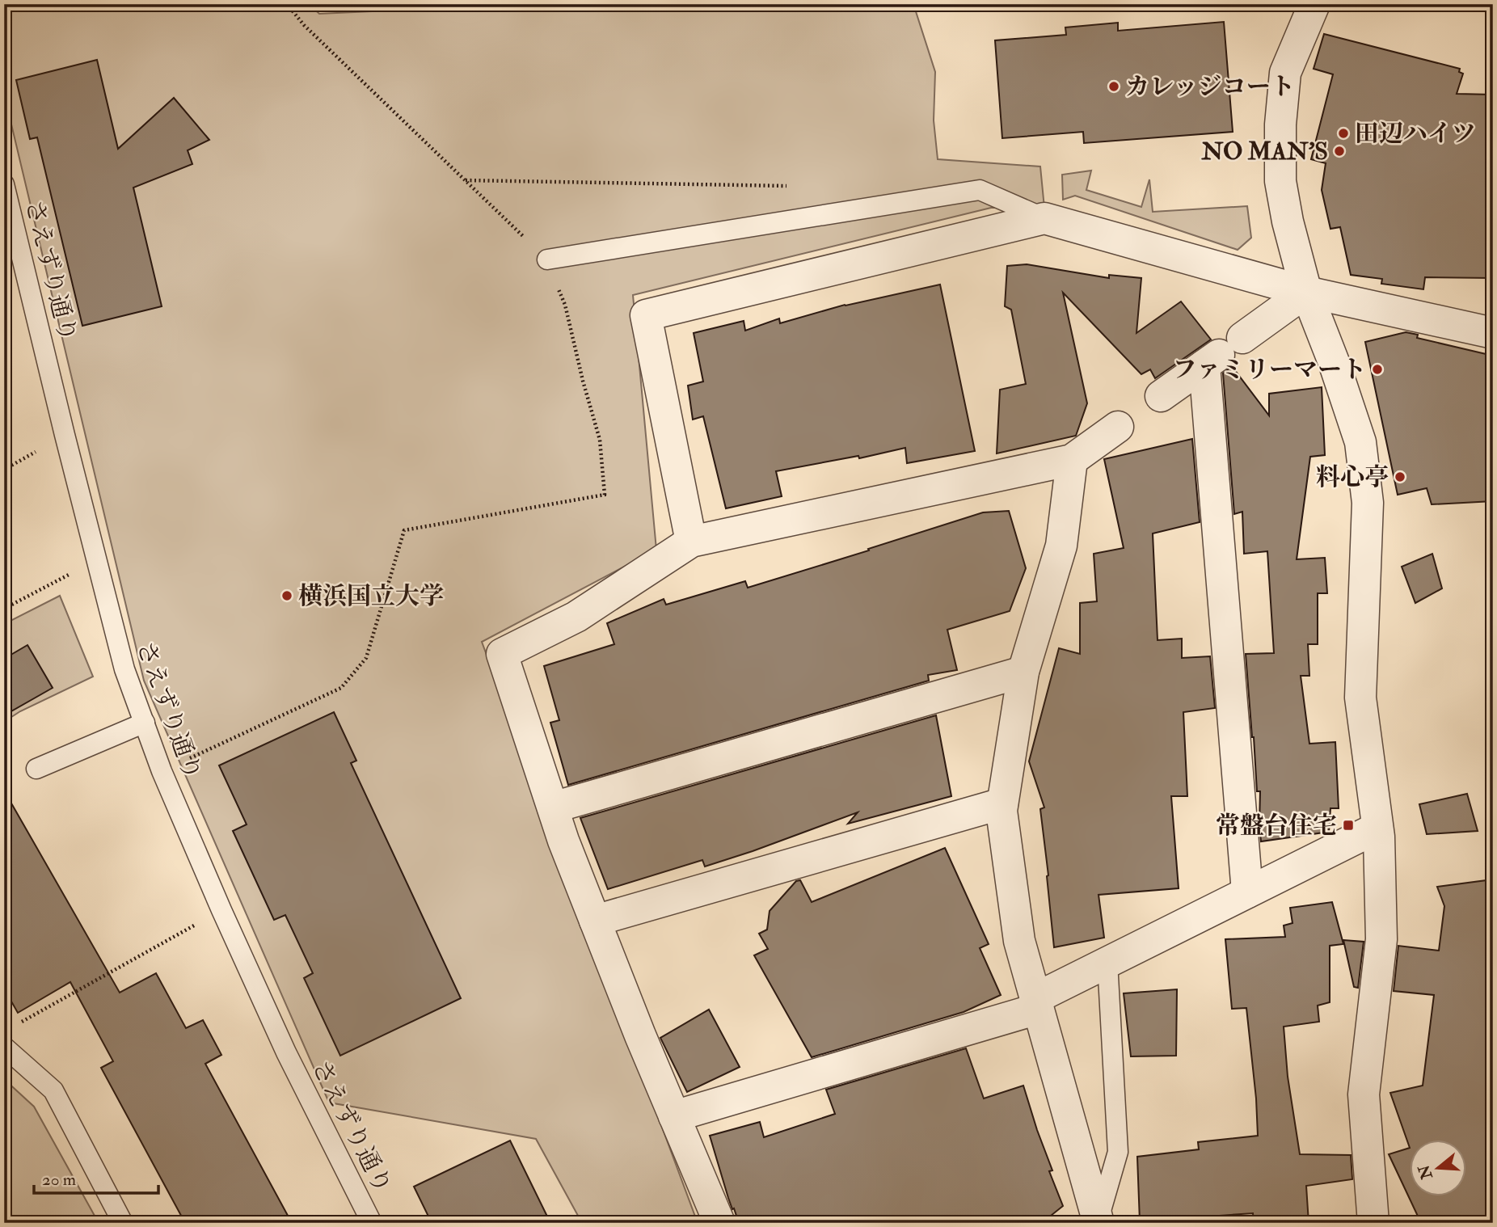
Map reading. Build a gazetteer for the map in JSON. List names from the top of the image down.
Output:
{
  "streets": {
    "lane": ["さえずり通り"]
  },
  "places": {
    "other": [
      "カレッジコート",
      "田辺ハイツ",
      "NO MAN'S",
      "ファミリーマート",
      "料心亭",
      "横浜国立大学"
    ],
    "transit": ["常盤台住宅"]
  },
  "scale_bar": "20 m",
  "north": "left"
}
